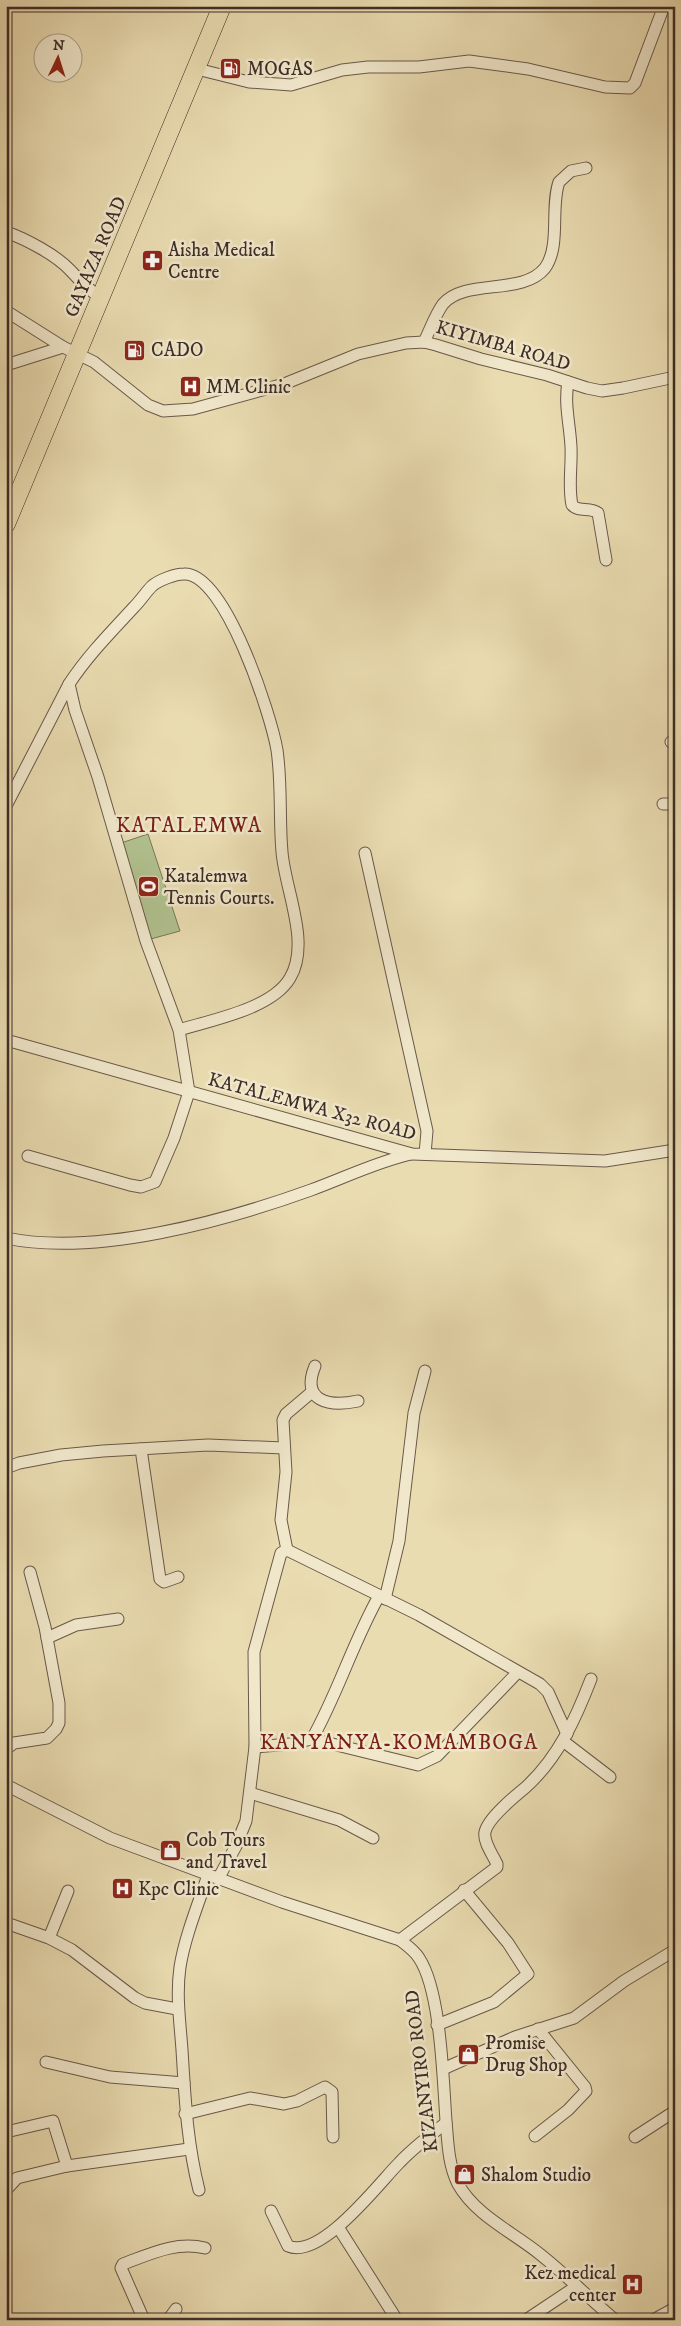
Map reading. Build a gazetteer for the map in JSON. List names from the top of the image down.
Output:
{
  "streets": {
    "main road": ["GAYAZA ROAD"],
    "street": ["KIYIMBA ROAD", "KATALEMWA X32 ROAD", "KIZANYIRO ROAD"]
  },
  "crossings": [
    ["GAYAZA ROAD", "KIYIMBA ROAD"]
  ],
  "districts": ["KATALEMWA", "KANYANYA-KOMAMBOGA"],
  "places": {
    "fuel station": ["MOGAS", "CADO"],
    "pharmacy": ["Aisha Medical Centre"],
    "hospital": ["MM Clinic", "Kpc Clinic", "Kez medical center"],
    "sports": ["Katalemwa Tennis Courts."],
    "shop": ["Cob Tours and Travel", "Promise Drug Shop", "Shalom Studio"]
  },
  "north": "top"
}
